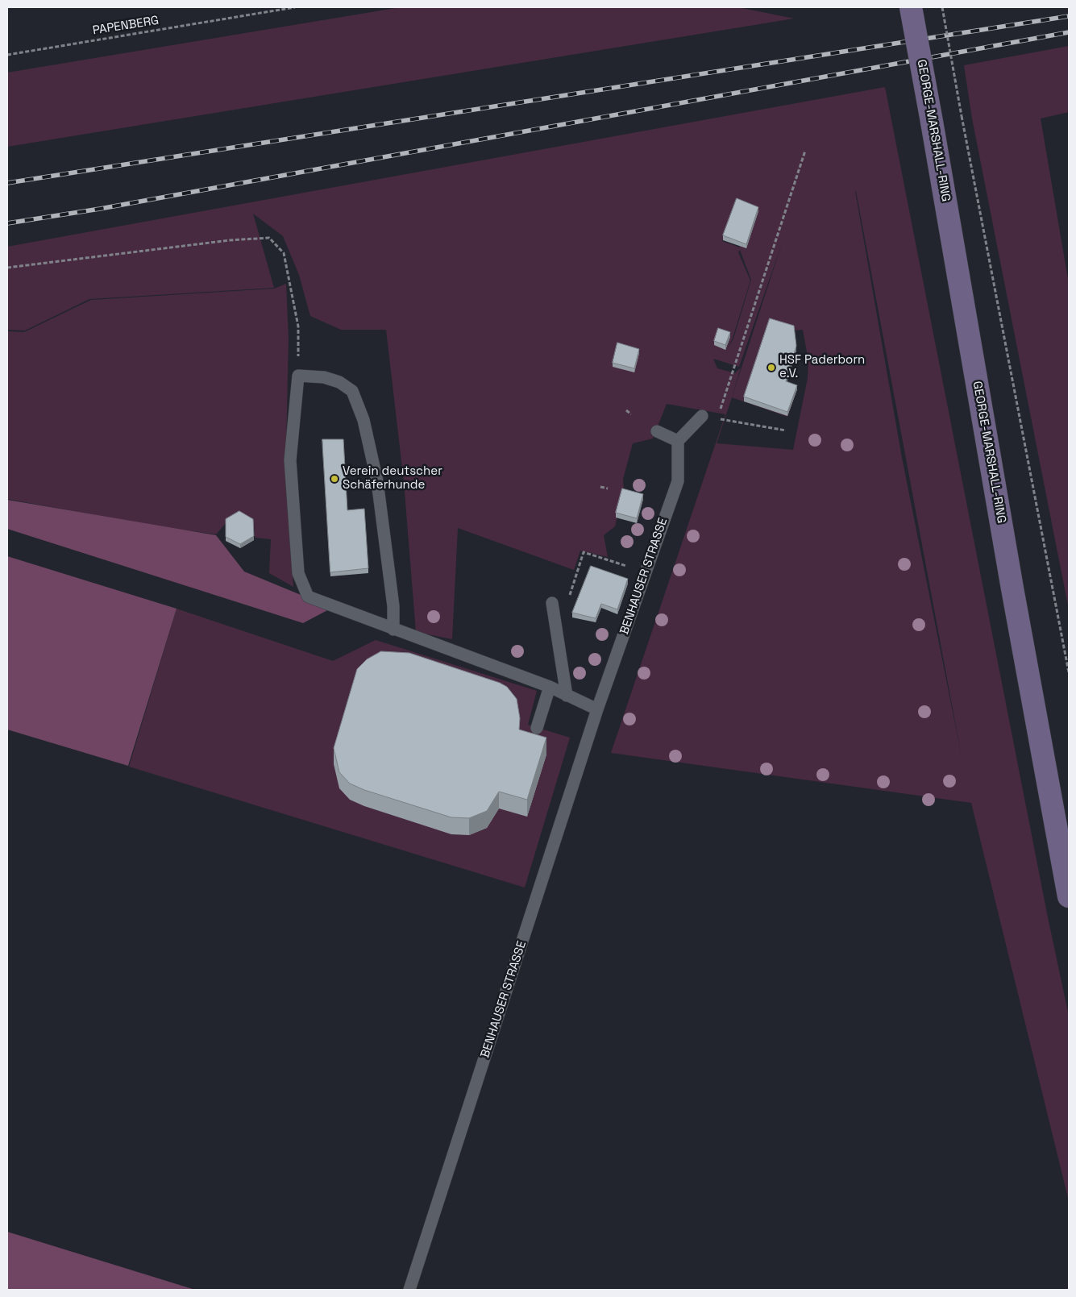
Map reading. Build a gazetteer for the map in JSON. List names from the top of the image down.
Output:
{
  "streets": {
    "main road": ["GEORGE-MARSHALL-RING"],
    "lane": ["BENHAUSER STRASSE"],
    "path": ["PAPENBERG"]
  },
  "places": ["HSF Paderborn e.V.", "Verein deutscher Schäferhunde"]
}
